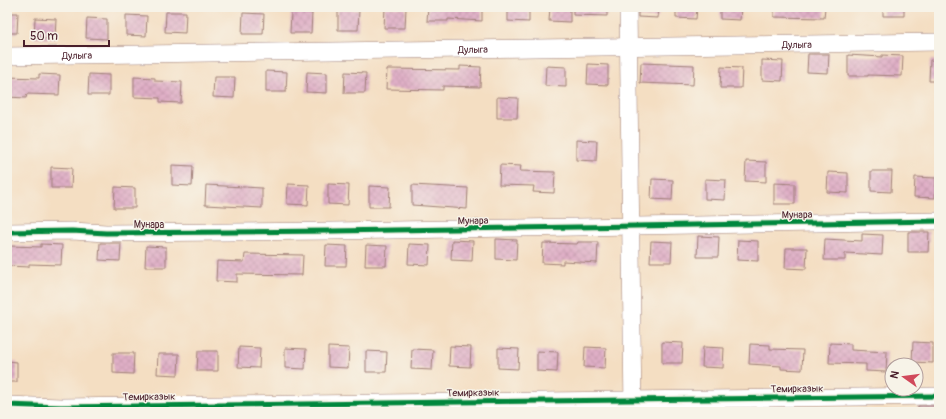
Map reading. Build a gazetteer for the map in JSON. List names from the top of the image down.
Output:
{
  "streets": {
    "street": ["Дулыга", "Мунара", "Темирказык"]
  },
  "scale_bar": "50 m",
  "north": "left"
}
